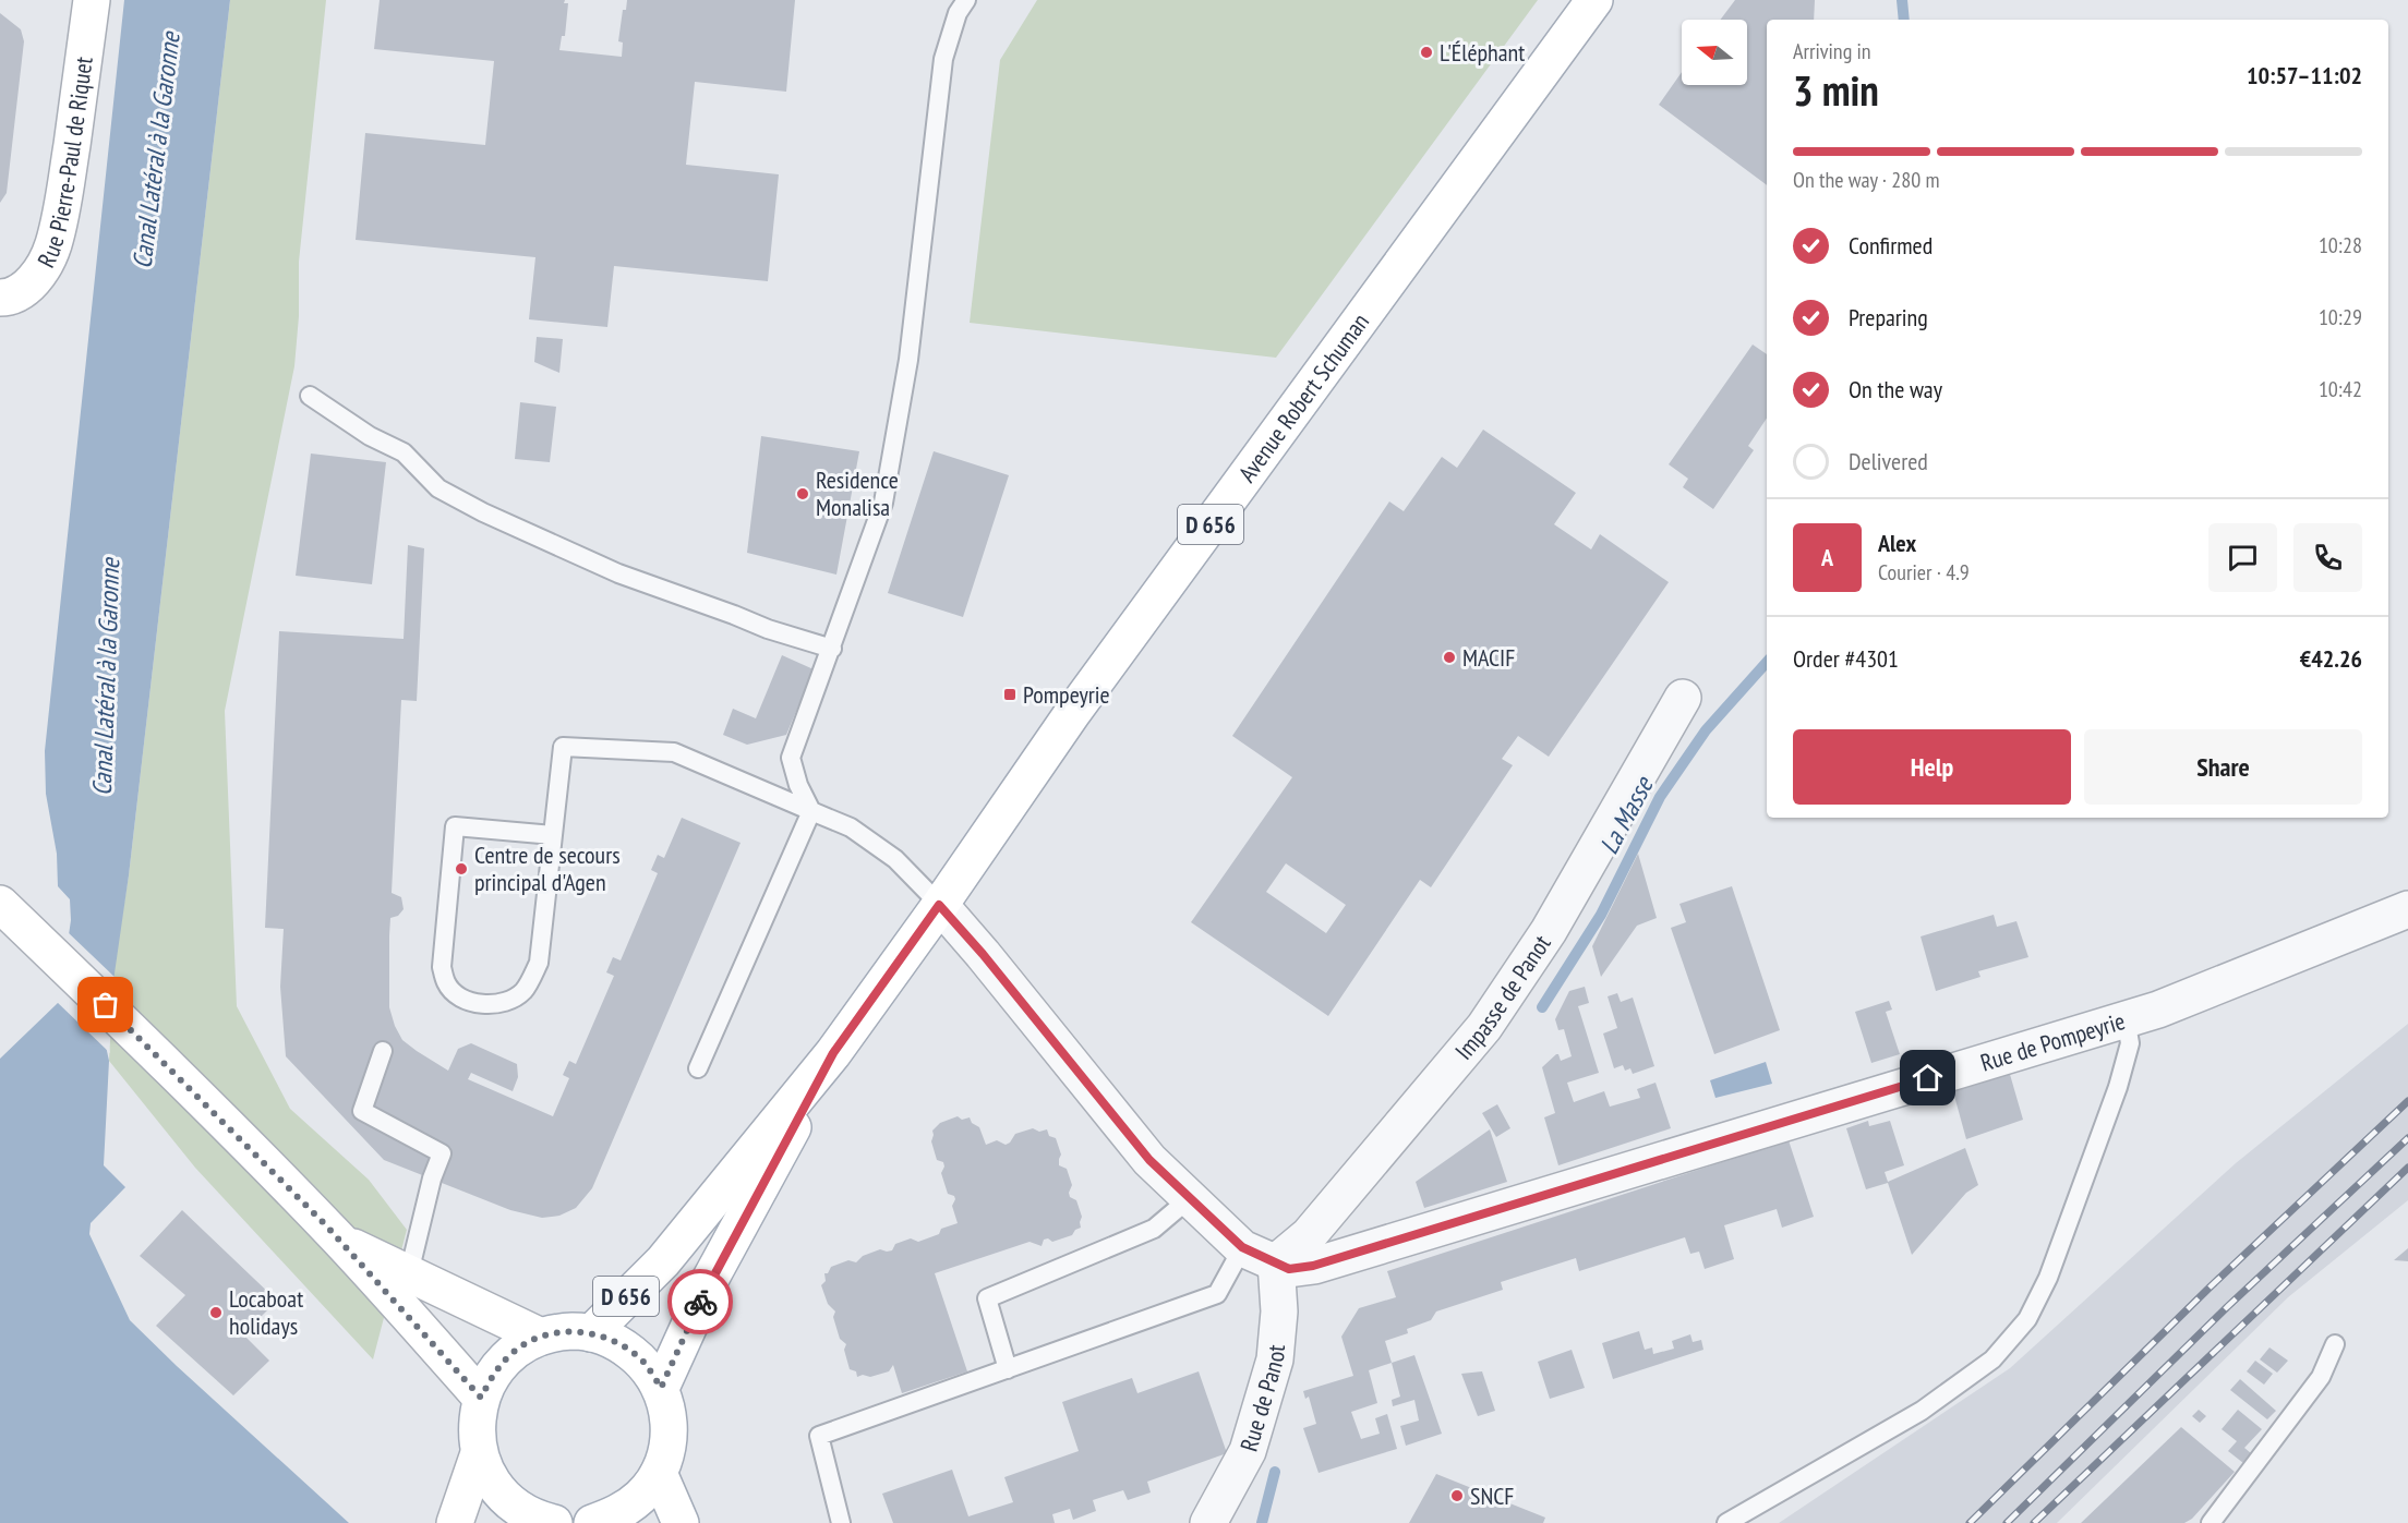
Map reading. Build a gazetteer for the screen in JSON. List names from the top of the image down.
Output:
{
  "streets": {
    "main road": ["Rue Pierre-Paul de Riquet", "Avenue Robert Schuman", "D 656"],
    "street": ["Impasse de Panot", "Rue de Pompeyrie", "Rue de Panot"]
  },
  "crossings": [
    ["Avenue Robert Schuman", "Rue de Pompeyrie"],
    ["Impasse de Panot", "Rue de Pompeyrie"],
    ["Impasse de Panot", "Rue de Panot"],
    ["Rue de Pompeyrie", "Rue de Panot"]
  ],
  "water": ["Canal Latéral à la Garonne", "La Masse"],
  "places": {
    "other": [
      "L'Éléphant",
      "Residence Monalisa",
      "MACIF",
      "Centre de secours principal d'Agen",
      "Locaboat holidays",
      "SNCF"
    ],
    "transit": ["Pompeyrie"]
  },
  "north": "left",
  "page": {
    "heading": ["3 min", "Arriving in", "10:57–11:02"],
    "panel": [
      "Alex",
      "Courier · 4.9",
      "Order #4301",
      "€42.26"
    ],
    "bar": "On the way · 280 m",
    "list": [
      ["Confirmed", "10:28"],
      ["Preparing", "10:29"],
      ["On the way", "10:42"],
      "Delivered"
    ],
    "round": "A",
    "buttons": ["Help", "Share"]
  }
}
